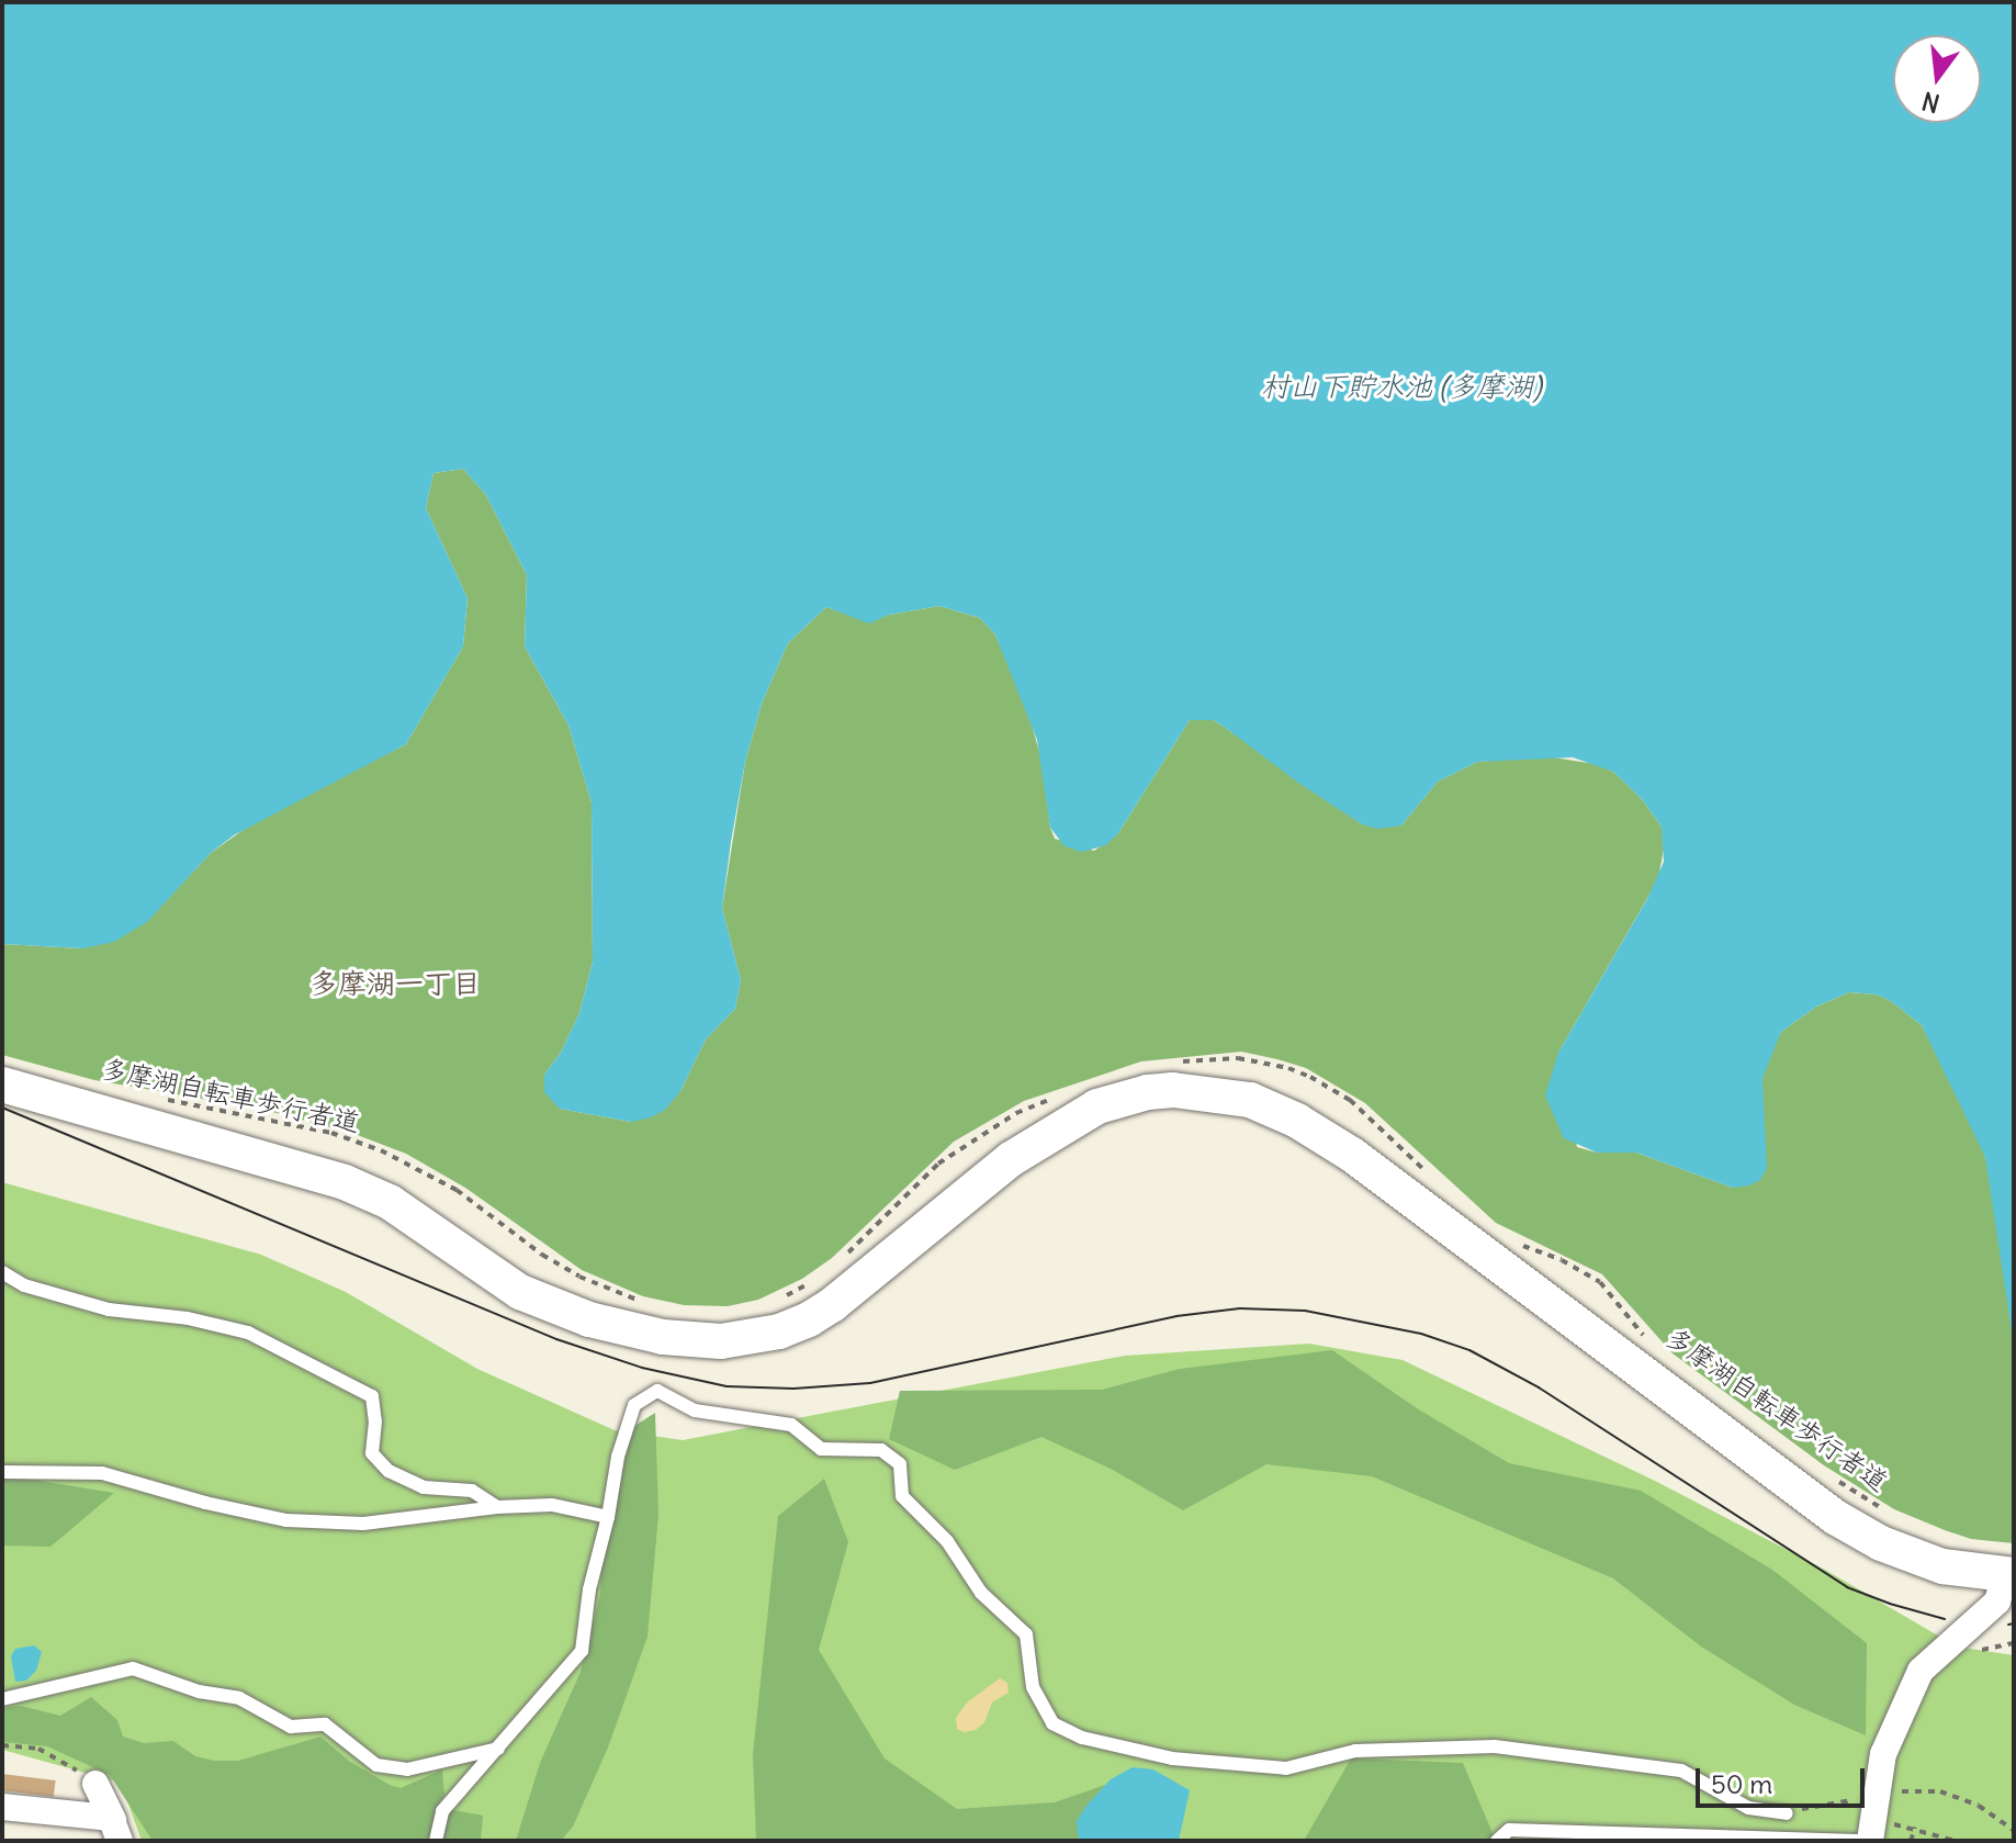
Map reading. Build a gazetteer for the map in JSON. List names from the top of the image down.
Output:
{
  "streets": {
    "path": ["多摩湖自転車歩行者道"]
  },
  "districts": ["多摩湖一丁目"],
  "water": ["村山下貯水池 (多摩湖)"],
  "scale_bar": "50 m",
  "north": "bottom"
}
